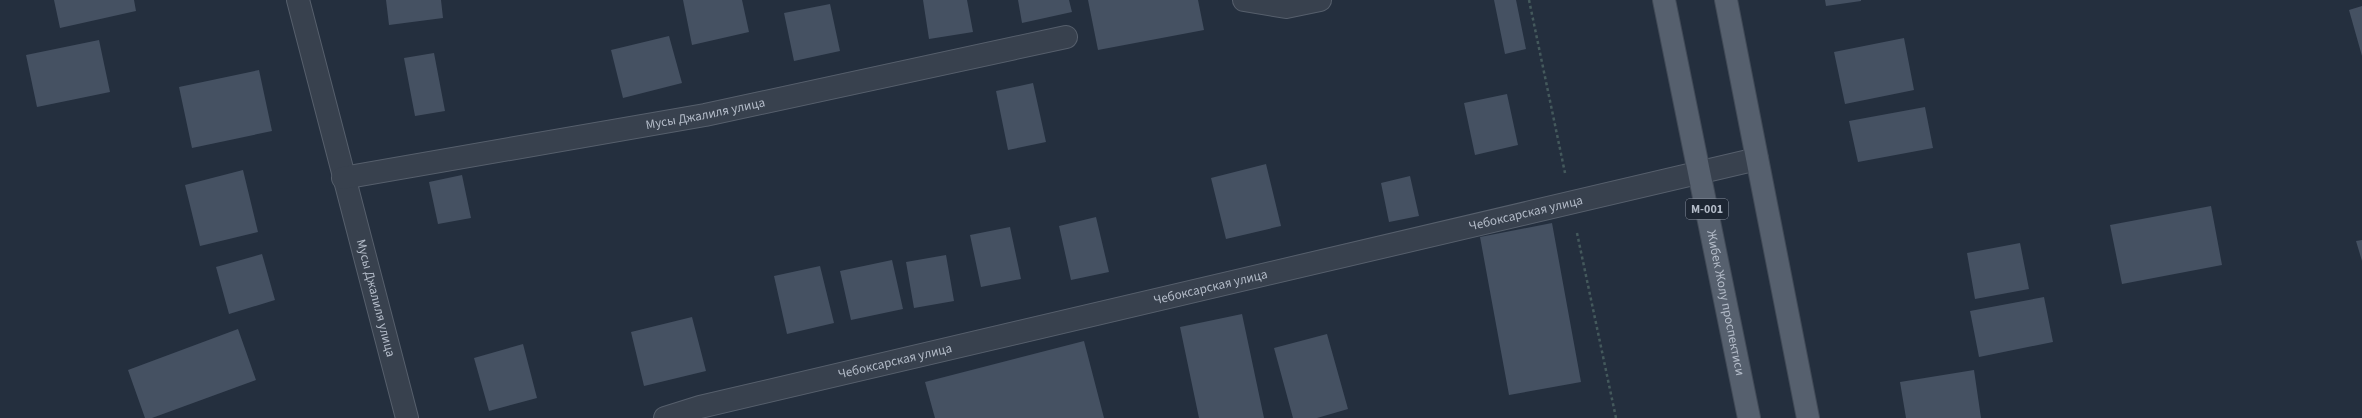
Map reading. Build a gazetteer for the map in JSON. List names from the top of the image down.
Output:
{
  "streets": {
    "main road": ["М-001", "Жибек Жолу проспектиси"],
    "street": ["Мусы Джалиля улица", "Чебоксарская улица"]
  },
  "crossings": [
    ["Чебоксарская улица", "Жибек Жолу проспектиси"]
  ]
}
